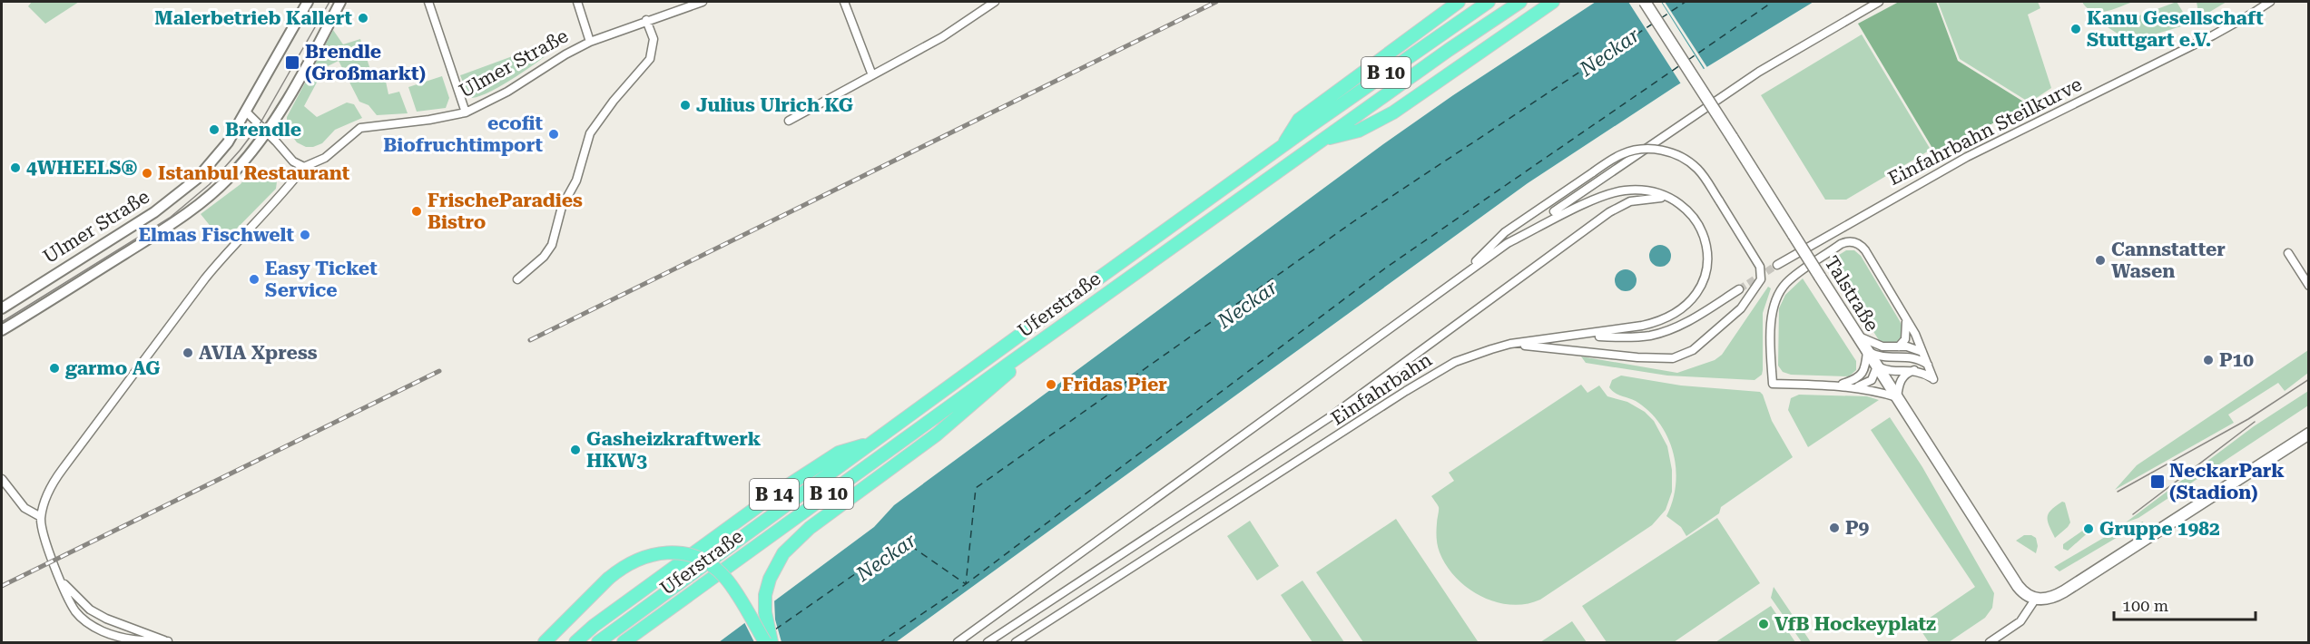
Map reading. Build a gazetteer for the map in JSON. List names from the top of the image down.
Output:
{
  "streets": {
    "highway": ["B 10", "Uferstraße", "B 14"],
    "main road": ["Talstraße"],
    "street": ["Ulmer Straße", "Einfahrbahn Steilkurve", "Einfahrbahn"]
  },
  "crossings": [
    ["B 10", "Uferstraße"],
    ["Uferstraße", "B 14"]
  ],
  "water": ["Neckar"],
  "places": {
    "other": [
      "Malerbetrieb Kallert",
      "Kanu Gesellschaft Stuttgart e.V.",
      "Julius Ulrich KG",
      "Brendle",
      "ecofit Biofruchtimport",
      "4WHEELS®",
      "Istanbul Restaurant",
      "FrischeParadies Bistro",
      "Elmas Fischwelt",
      "Cannstatter Wasen",
      "Easy Ticket Service",
      "AVIA Xpress",
      "P10",
      "garmo AG",
      "Fridas Pier",
      "Gasheizkraftwerk HKW3",
      "P9",
      "Gruppe 1982",
      "VfB Hockeyplatz"
    ],
    "transit": ["Brendle (Großmarkt)", "NeckarPark (Stadion)"]
  },
  "scale_bar": "100 m"
}
